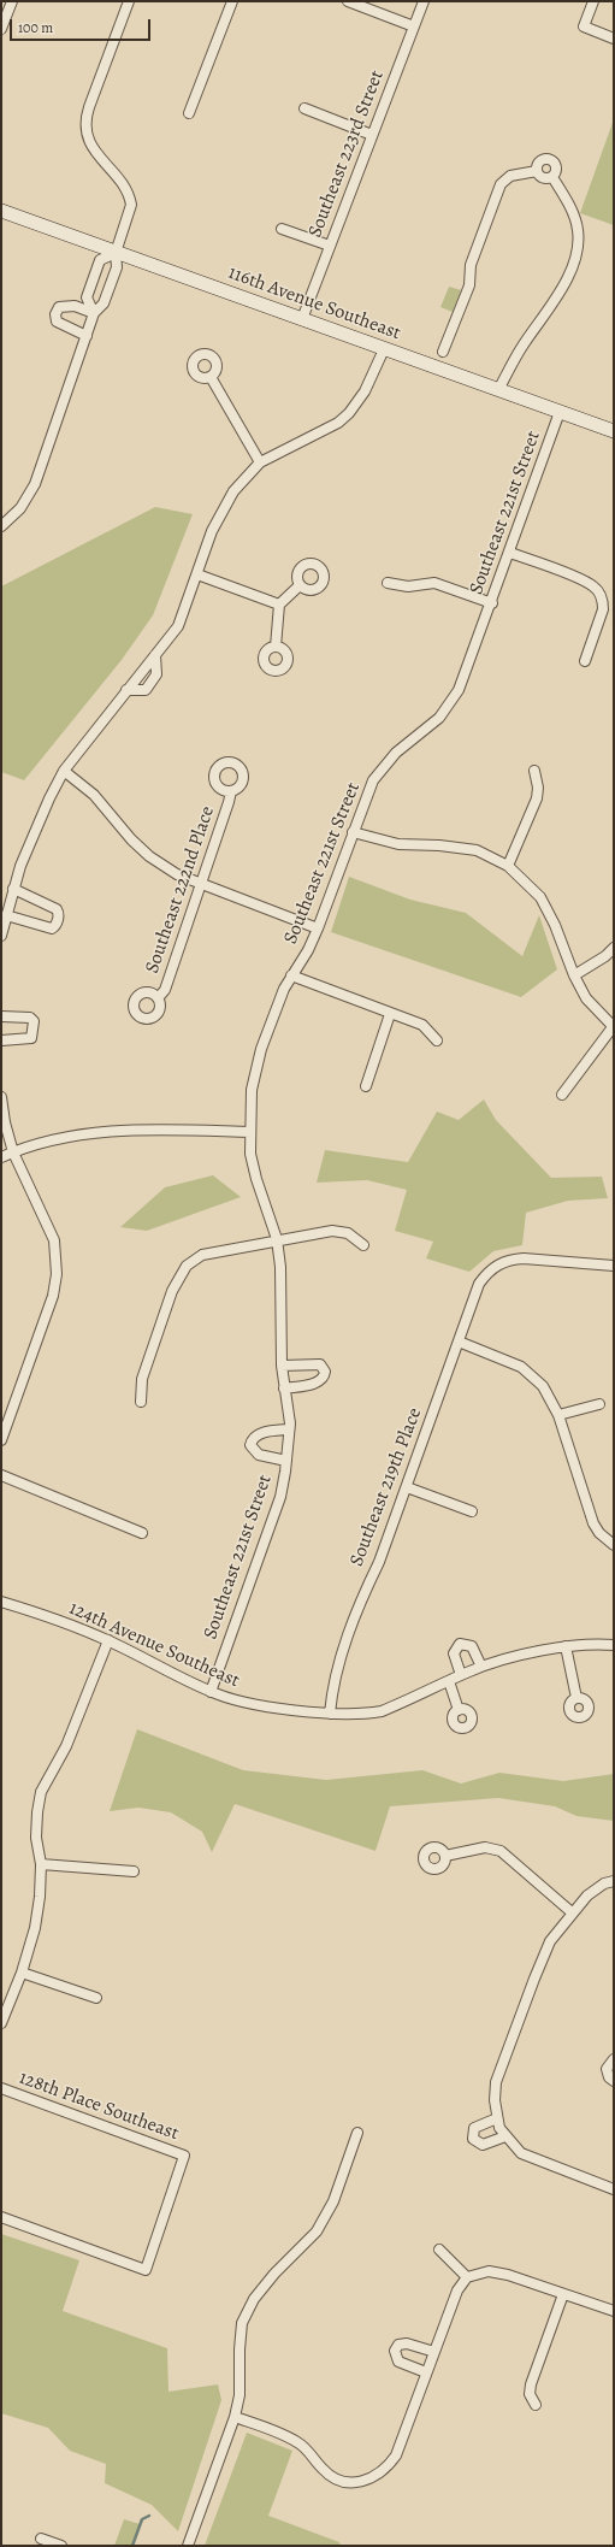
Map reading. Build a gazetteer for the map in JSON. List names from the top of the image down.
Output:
{
  "streets": {
    "main road": ["116th Avenue Southeast"],
    "street": [
      "Southeast 223rd Street",
      "Southeast 221st Street",
      "Southeast 222nd Place",
      "Southeast 219th Place",
      "124th Avenue Southeast",
      "128th Place Southeast"
    ]
  },
  "crossings": [
    ["Southeast 223rd Street", "116th Avenue Southeast"],
    ["116th Avenue Southeast", "Southeast 221st Street"],
    ["Southeast 221st Street", "124th Avenue Southeast"],
    ["Southeast 219th Place", "124th Avenue Southeast"]
  ],
  "scale_bar": "100 m"
}
